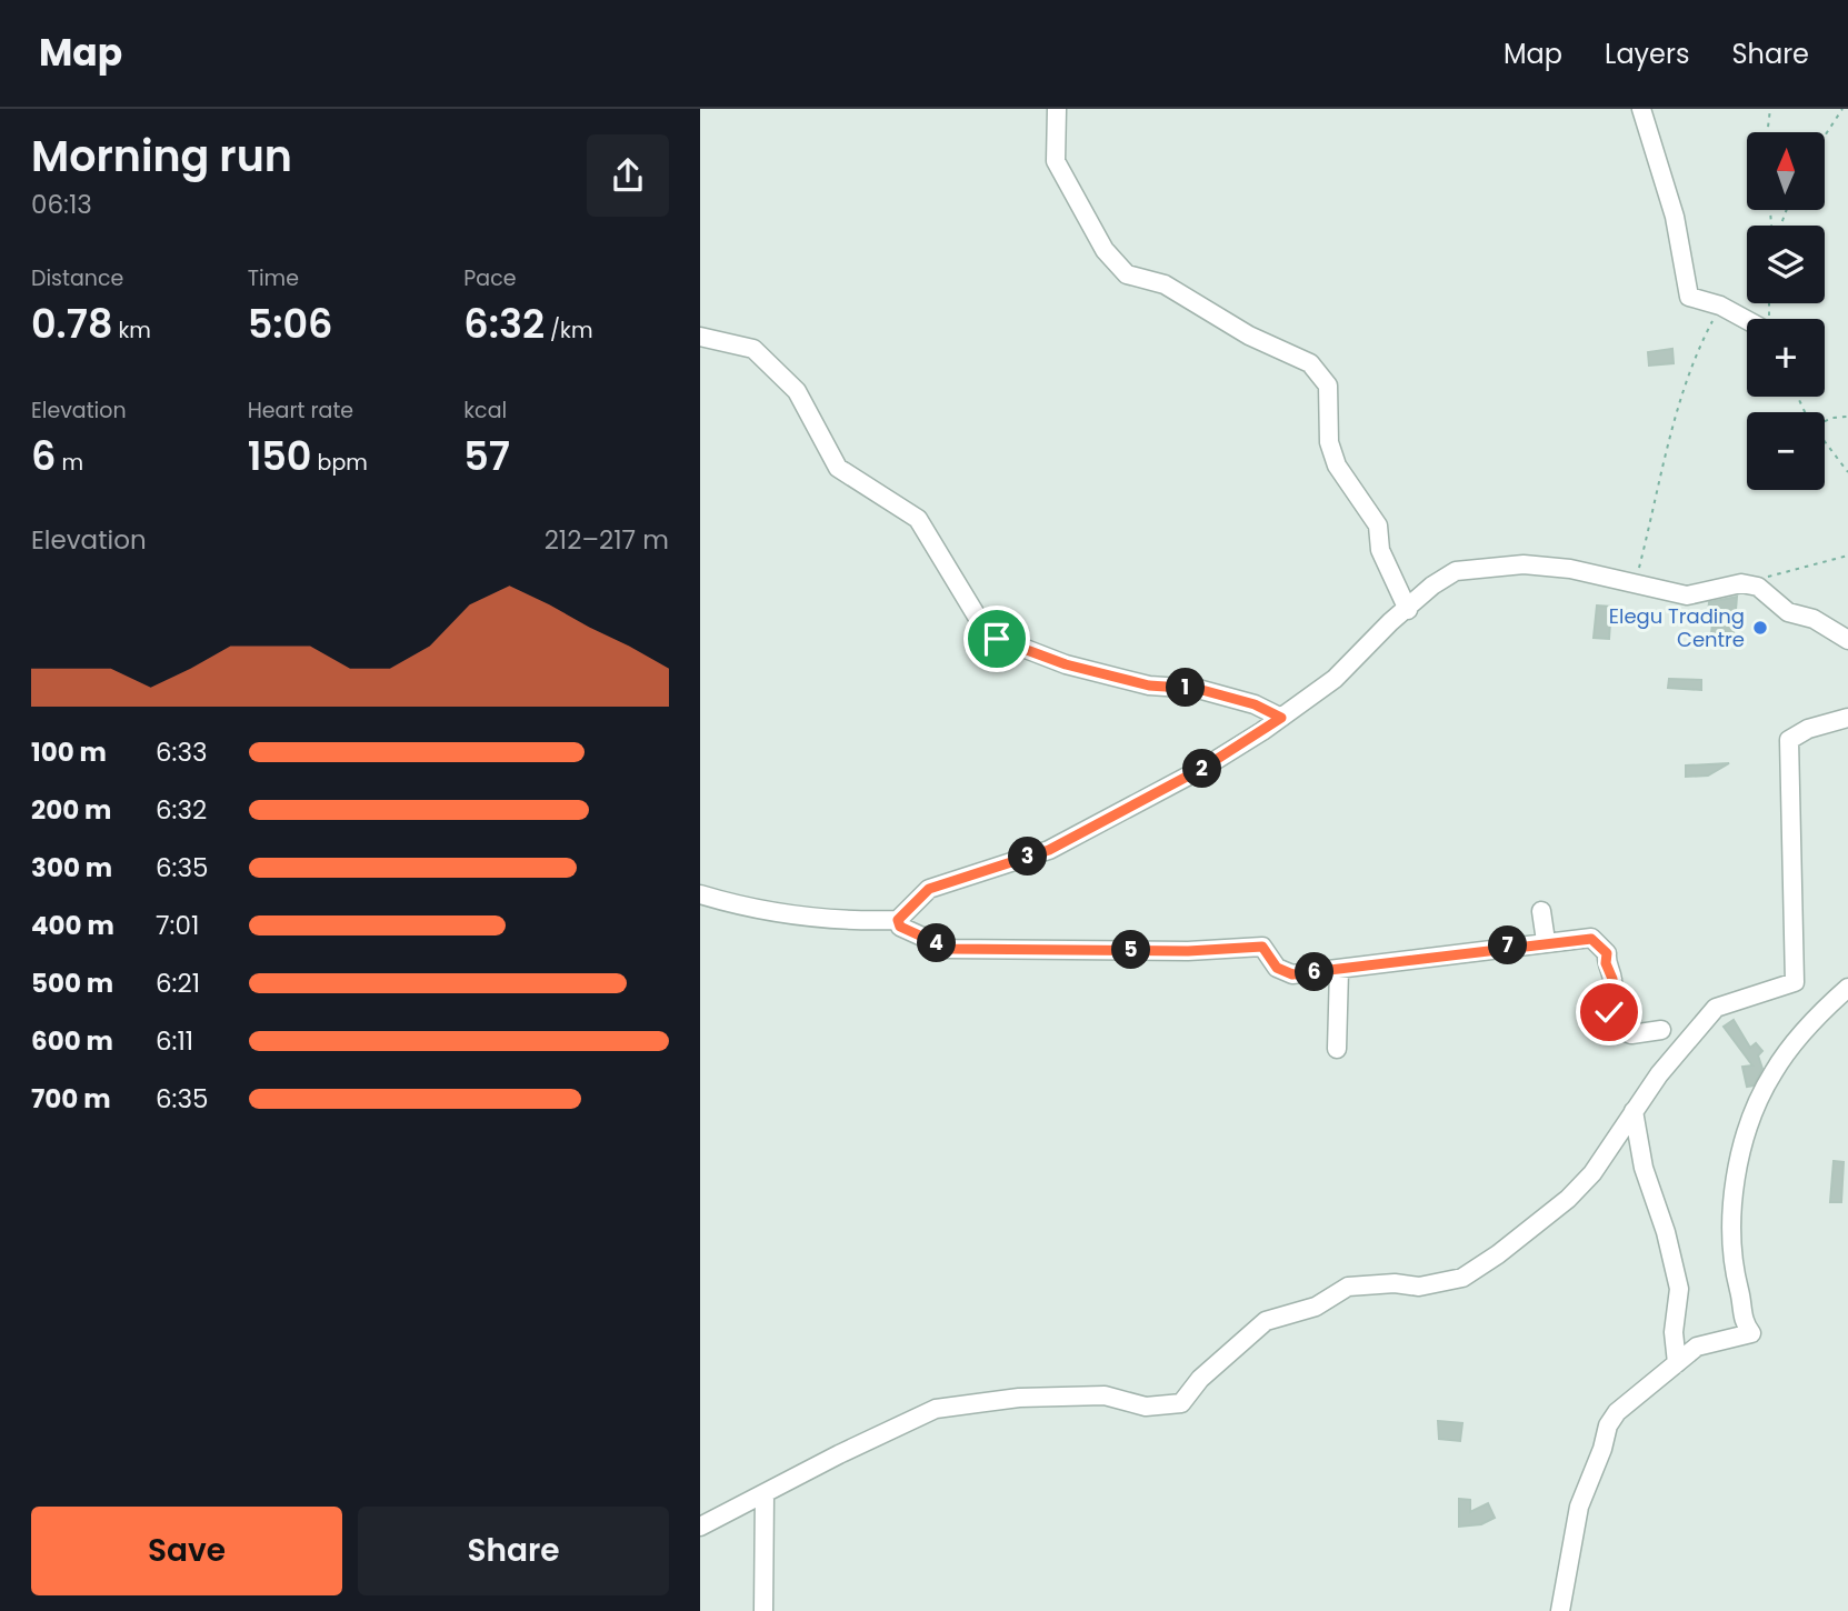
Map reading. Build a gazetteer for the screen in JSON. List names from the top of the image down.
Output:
{
  "places": ["Elegu Trading Centre"],
  "north": "top",
  "page": {
    "header": "Map",
    "nav": ["Map", "Layers", "Share"],
    "heading": ["Morning run", "06:13"],
    "map_buttons": ["+", "−"],
    "stats": [
      ["Distance", "0.78 km"],
      ["Time", "5:06"],
      ["Pace", "6:32 /km"],
      ["Elevation", "6 m"],
      ["Heart rate", "150 bpm"],
      ["kcal", "57"]
    ],
    "chart": ["Elevation", "212–217 m"],
    "pins": [
      "1",
      "2",
      "3",
      "4",
      "7",
      "5",
      "6"
    ],
    "list": [
      {
        "name": "100 m",
        "note": "6:33"
      },
      {
        "name": "200 m",
        "note": "6:32"
      },
      {
        "name": "300 m",
        "note": "6:35"
      },
      {
        "name": "400 m",
        "note": "7:01"
      },
      {
        "name": "500 m",
        "note": "6:21"
      },
      {
        "name": "600 m",
        "note": "6:11"
      },
      {
        "name": "700 m",
        "note": "6:35"
      }
    ],
    "buttons": ["Save", "Share"]
  }
}
